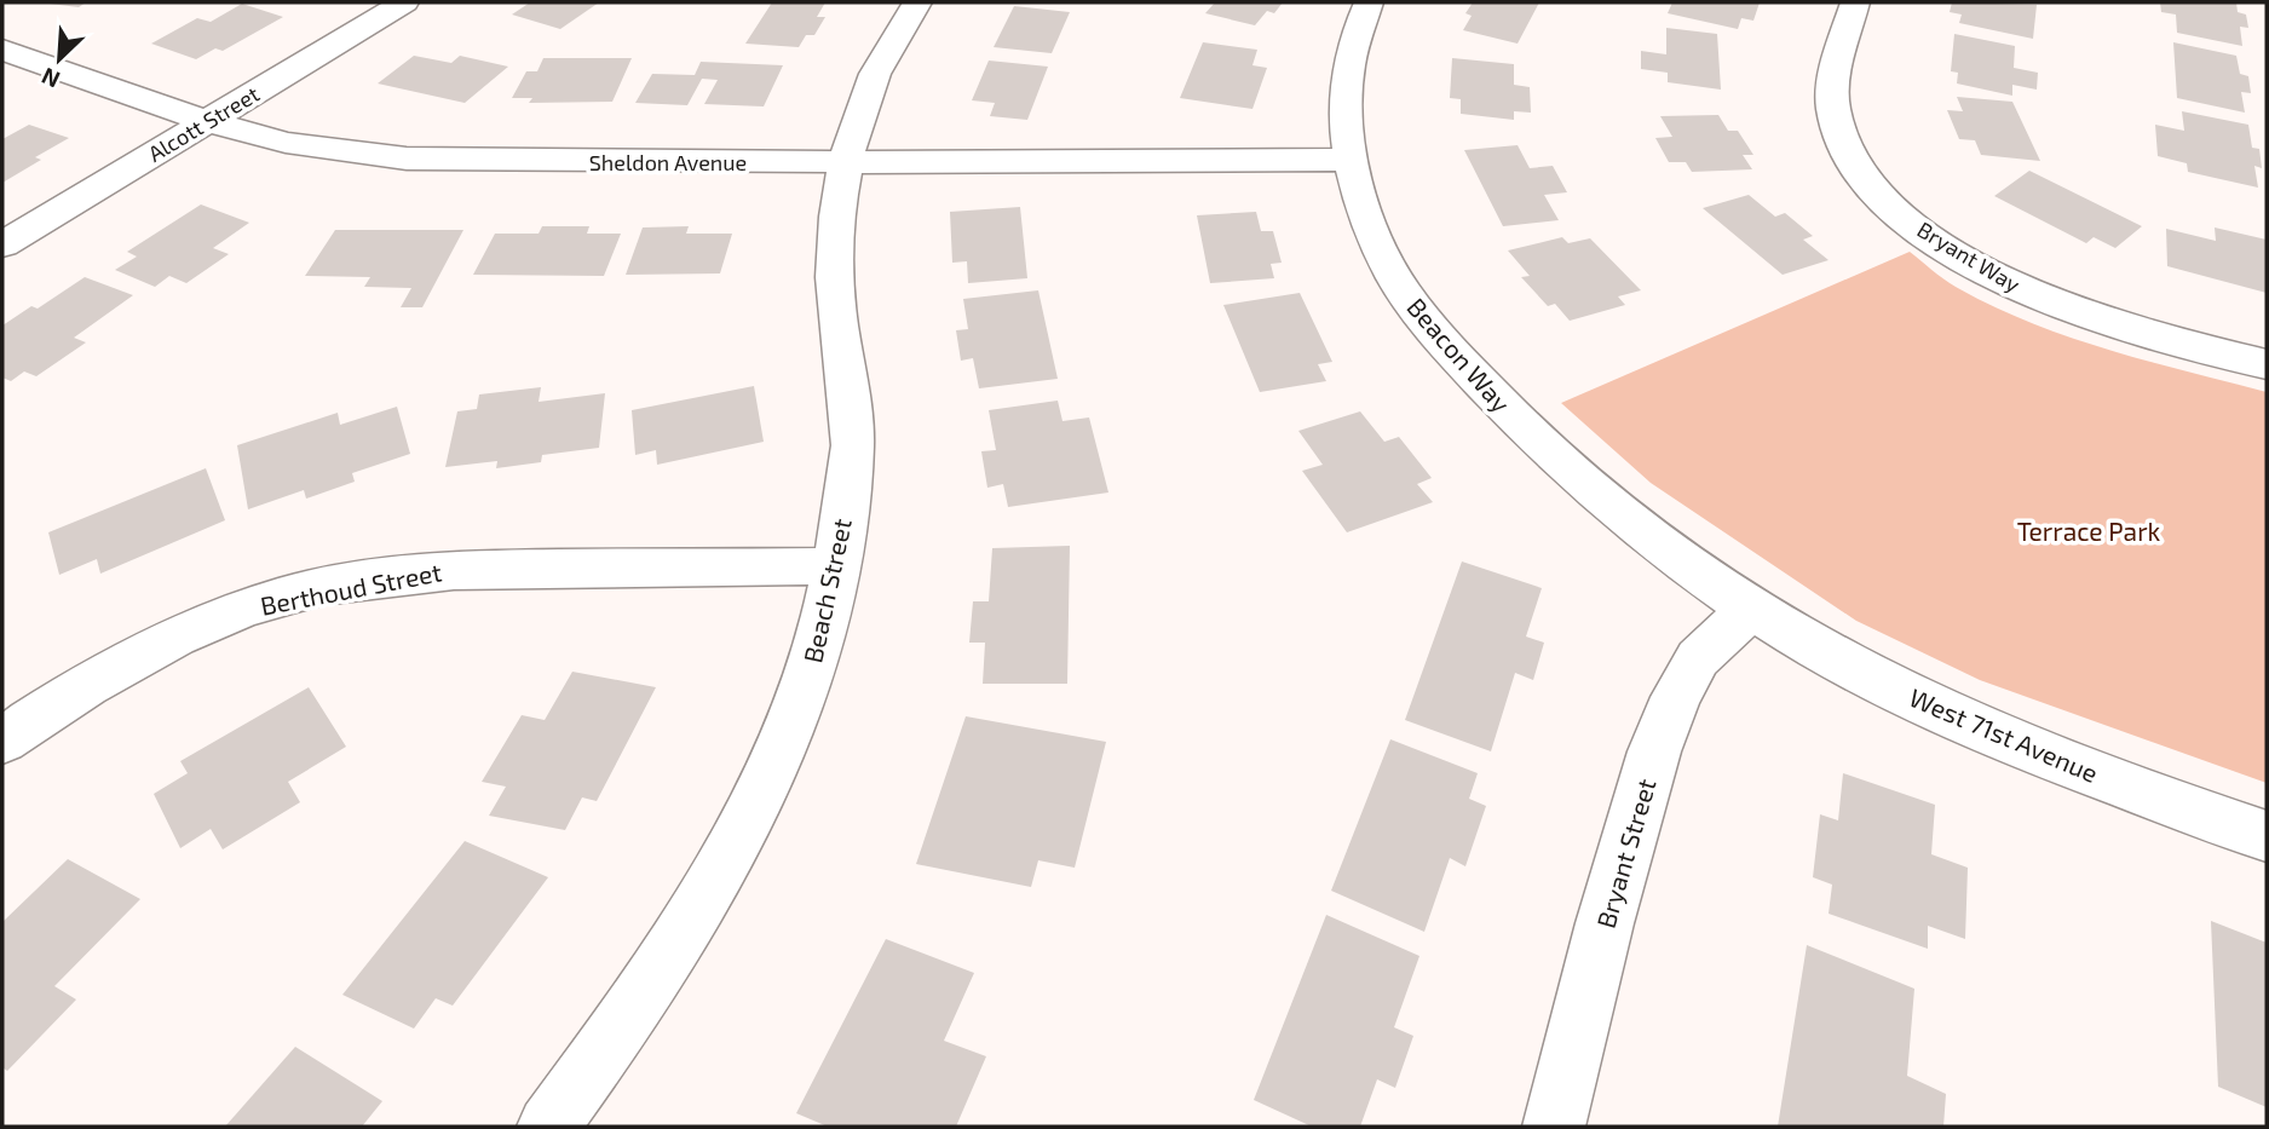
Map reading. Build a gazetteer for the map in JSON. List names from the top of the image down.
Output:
{
  "streets": {
    "street": [
      "Alcott Street",
      "Sheldon Avenue",
      "Bryant Way",
      "Beacon Way",
      "Berthoud Street",
      "Beach Street",
      "West 71st Avenue",
      "Bryant Street"
    ]
  },
  "crossings": [
    ["Alcott Street", "Sheldon Avenue"],
    ["Sheldon Avenue", "Beacon Way"],
    ["Sheldon Avenue", "Beach Street"],
    ["Beacon Way", "West 71st Avenue"],
    ["Beacon Way", "Bryant Street"],
    ["Berthoud Street", "Beach Street"],
    ["West 71st Avenue", "Bryant Street"]
  ],
  "parks": ["Terrace Park"],
  "north": "bottom left"
}
